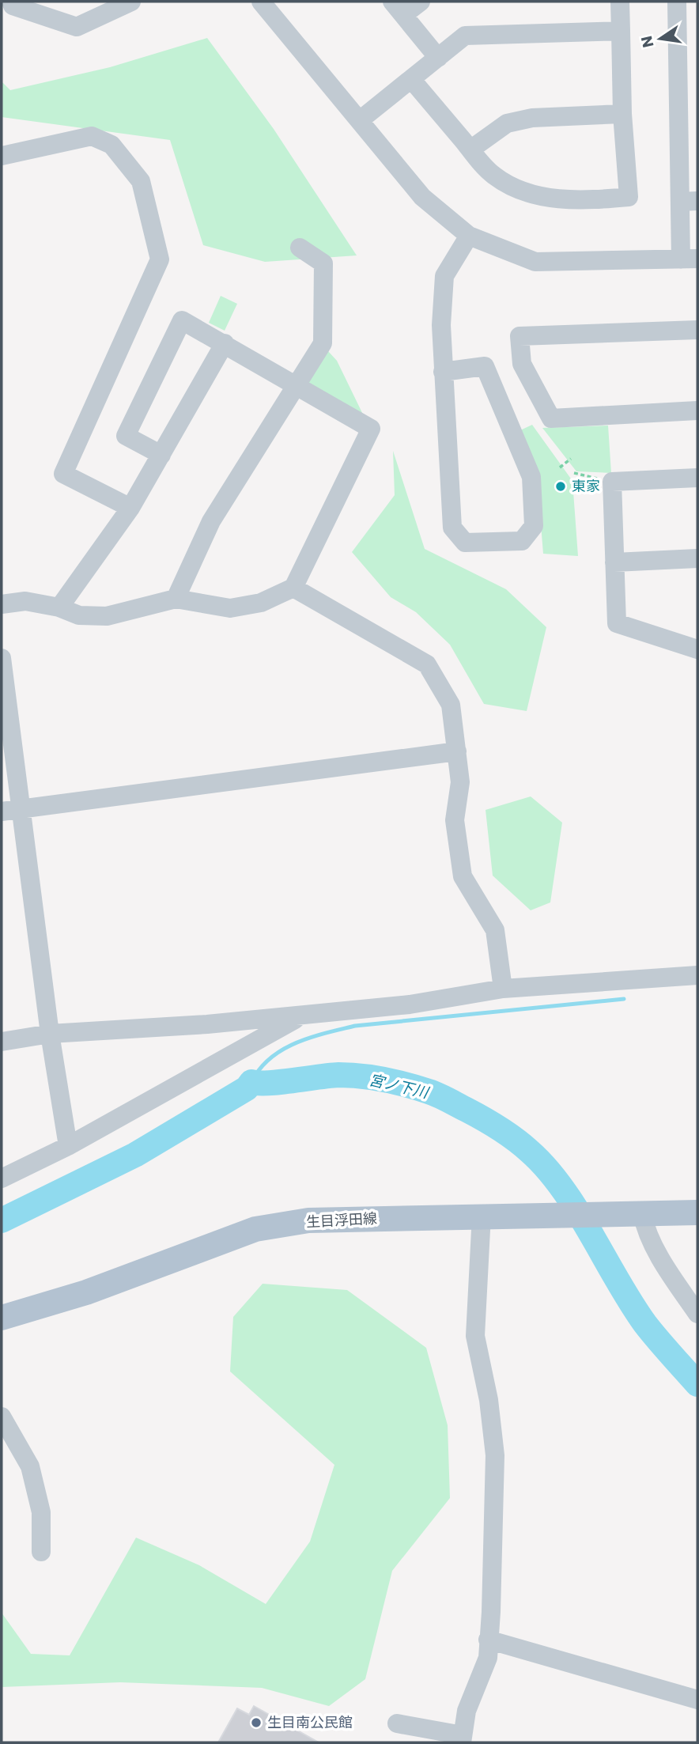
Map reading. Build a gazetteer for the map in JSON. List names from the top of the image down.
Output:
{
  "streets": {
    "main road": ["生目浮田線"]
  },
  "water": ["宮ノ下川"],
  "places": ["東家", "生目南公民館"],
  "north": "left"
}
